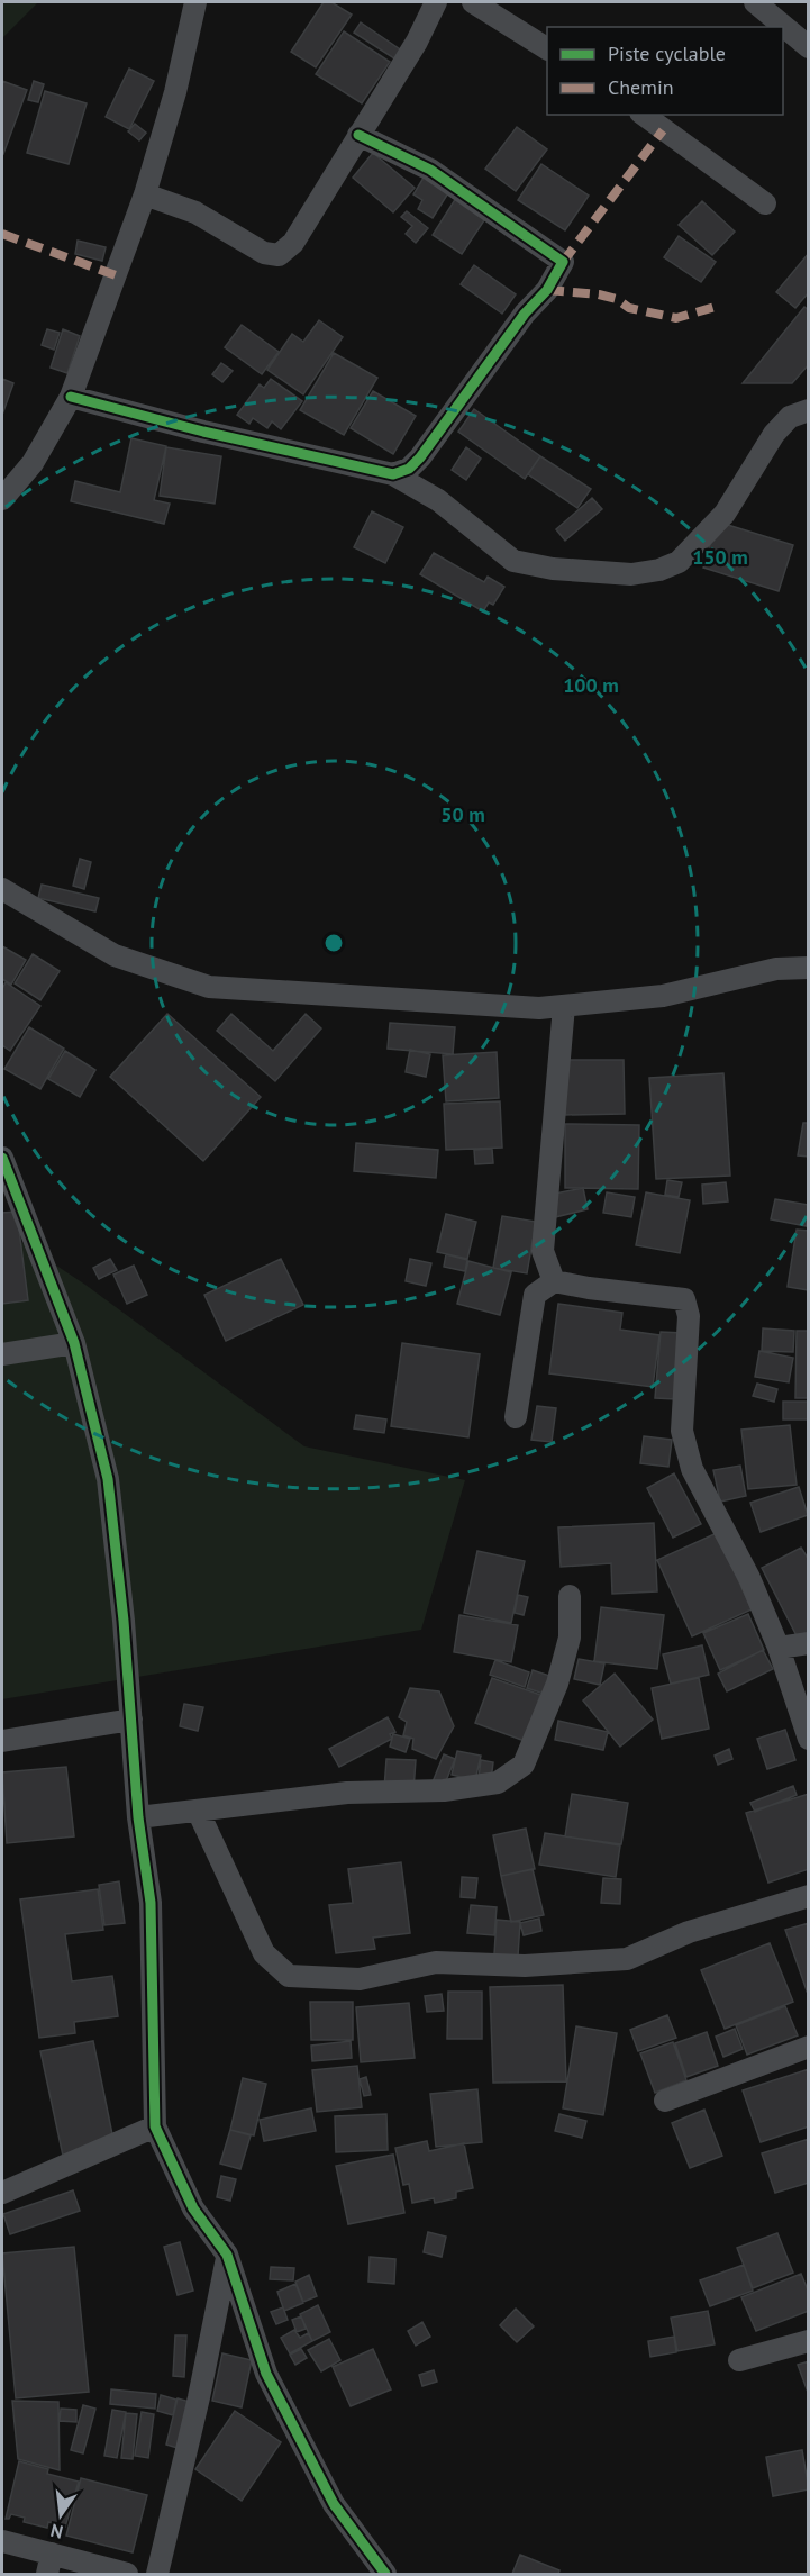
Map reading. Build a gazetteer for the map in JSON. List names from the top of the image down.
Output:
{
  "legend": ["Piste cyclable", "Chemin"],
  "north": "bottom",
  "rings": ["150 m", "100 m", "50 m"]
}
